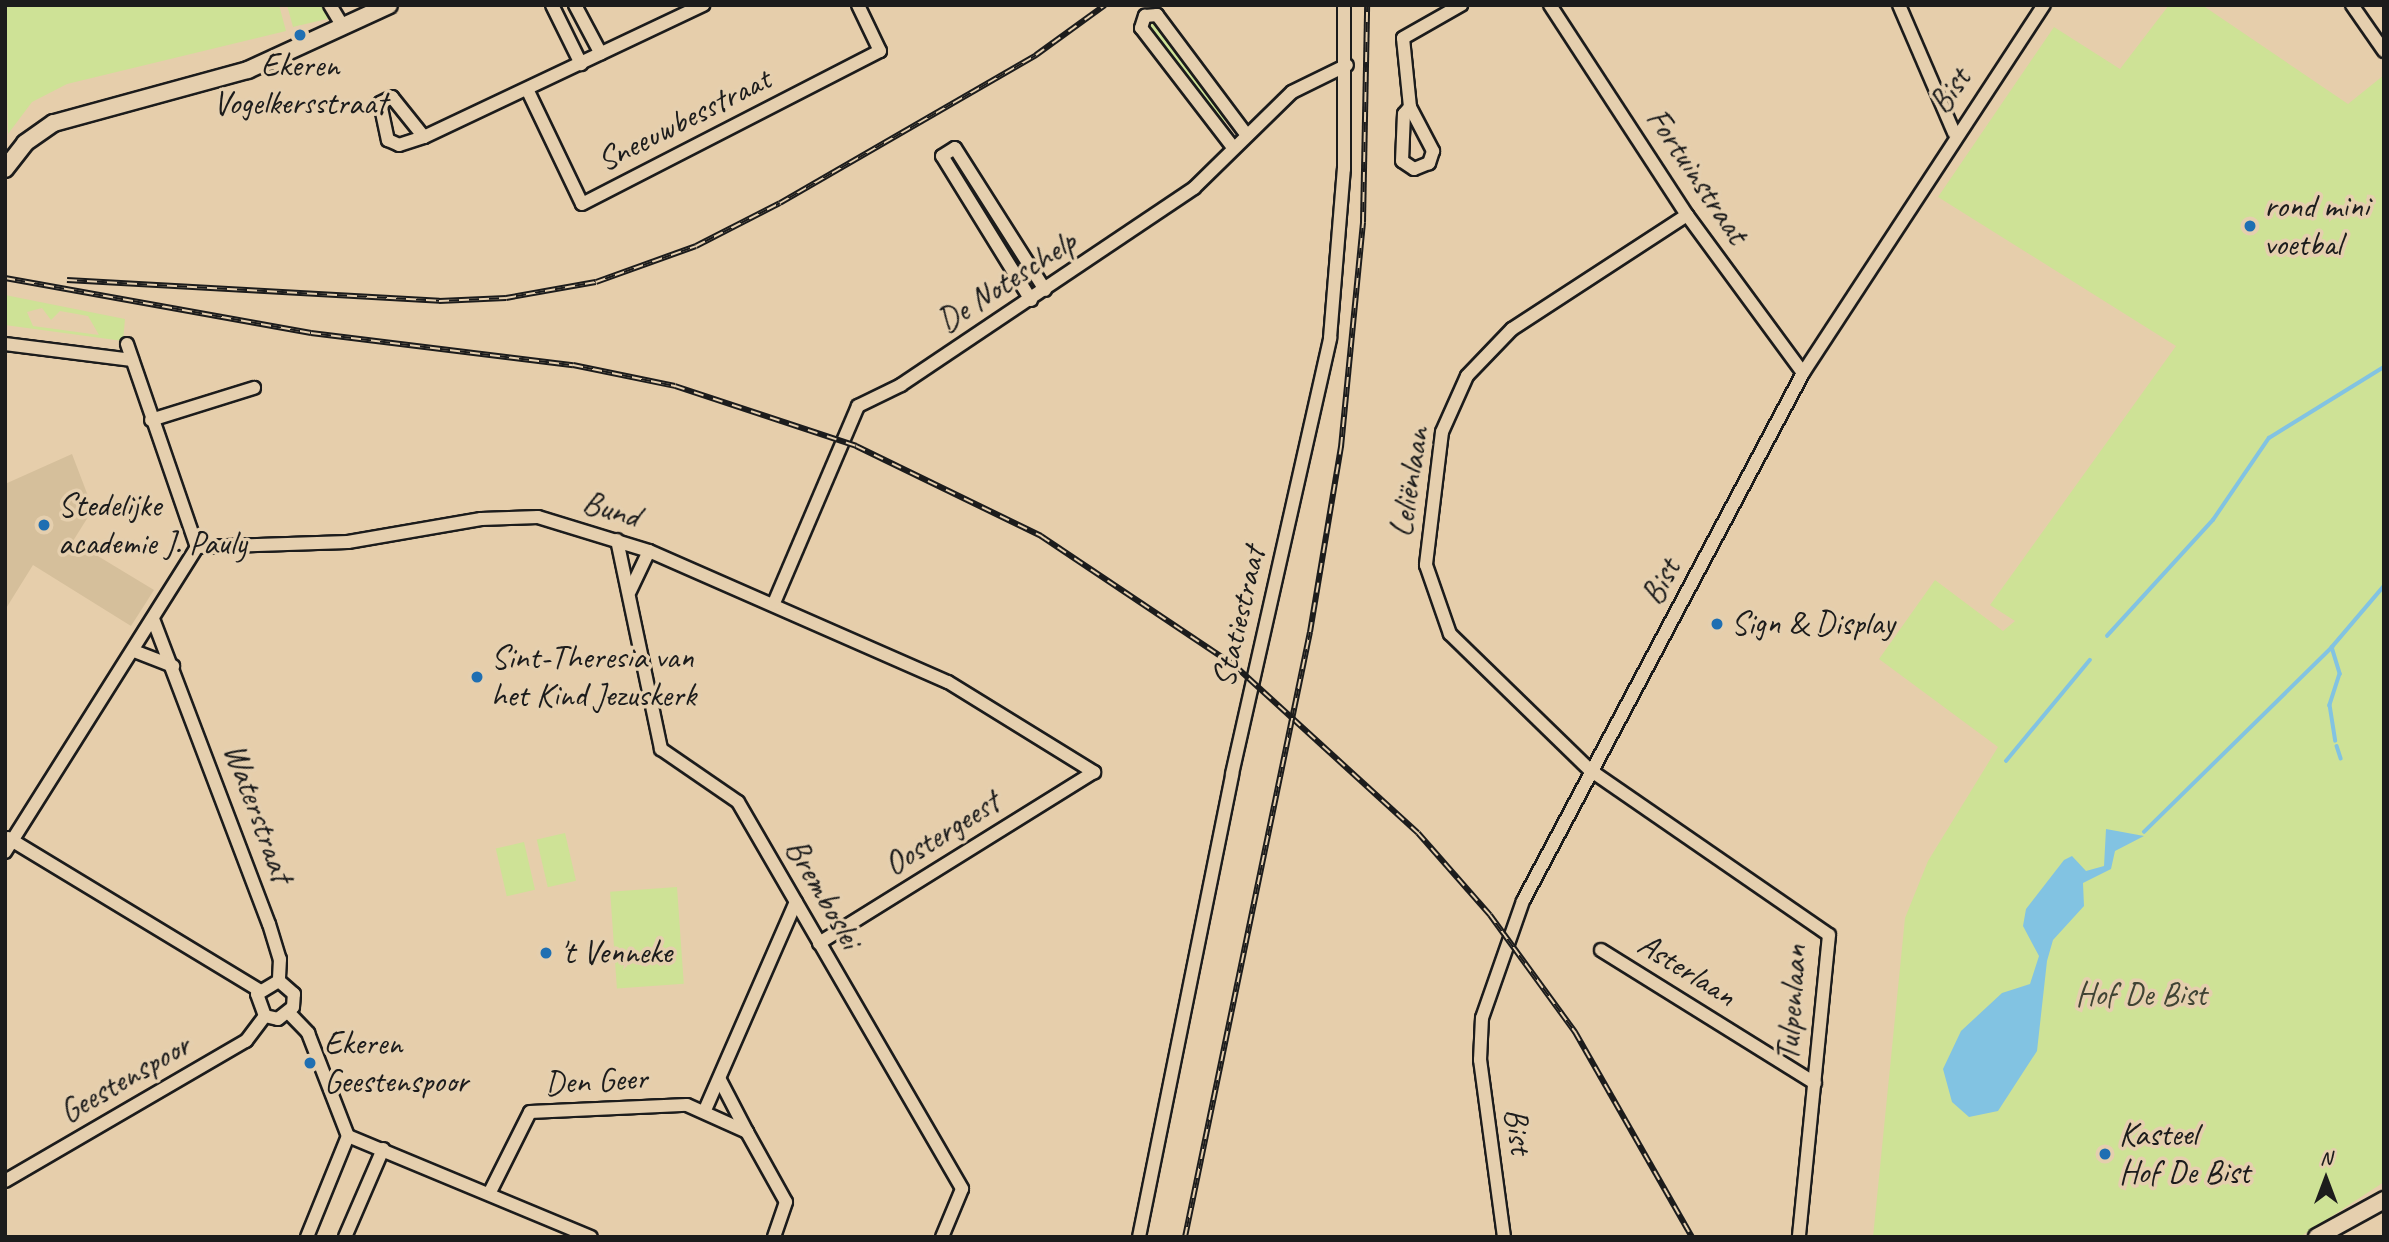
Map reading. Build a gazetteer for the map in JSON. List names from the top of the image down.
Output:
{
  "streets": {
    "street": [
      "Bist",
      "Sneeuwbesstraat",
      "Fortuinstraat",
      "De Noteschelp",
      "Leliënlaan",
      "Bund",
      "Statiestraat",
      "Waterstraat",
      "Oostergeest",
      "Bremboslei",
      "Asterlaan",
      "Tulpenlaan",
      "Geestenspoor",
      "Den Geer"
    ]
  },
  "crossings": [
    ["Bist", "Fortuinstraat"],
    ["Bist", "Leliënlaan"],
    ["Bist", "Tulpenlaan"],
    ["Fortuinstraat", "Leliënlaan"],
    ["De Noteschelp", "Bund"],
    ["De Noteschelp", "Statiestraat"],
    ["Leliënlaan", "Tulpenlaan"],
    ["Bund", "Oostergeest"],
    ["Bund", "Bremboslei"],
    ["Waterstraat", "Geestenspoor"],
    ["Oostergeest", "Bremboslei"],
    ["Asterlaan", "Tulpenlaan"]
  ],
  "parks": ["Hof De Bist"],
  "places": [
    "Ekeren Vogelkersstraat",
    "rond mini voetbal",
    "Stedelijke academie J. Pauly",
    "Sign & Display",
    "Sint-Theresia van het Kind Jezuskerk",
    "'t Venneke",
    "Ekeren Geestenspoor",
    "Kasteel Hof De Bist"
  ],
  "north": "top"
}
